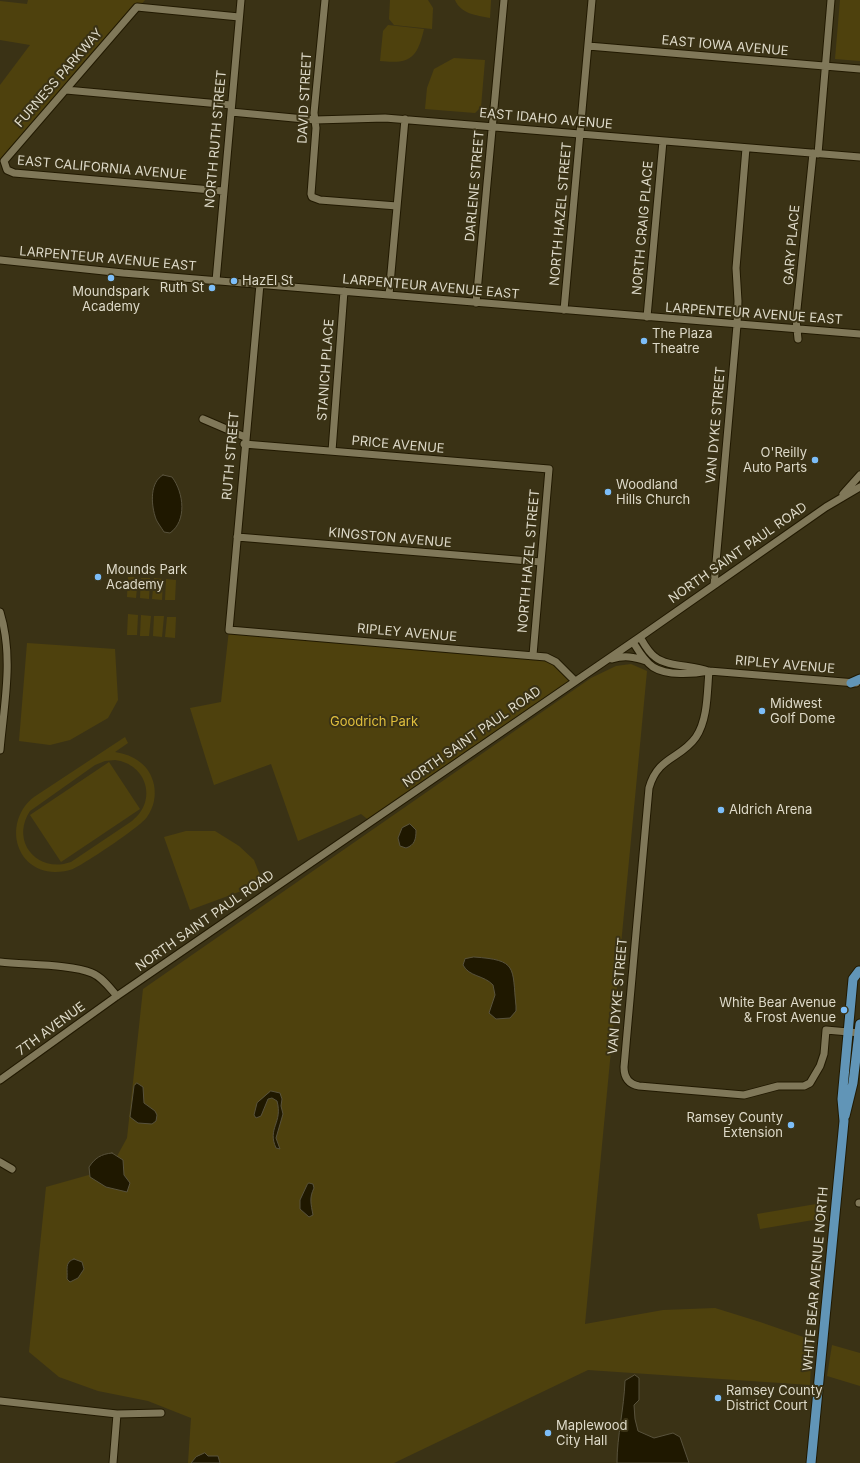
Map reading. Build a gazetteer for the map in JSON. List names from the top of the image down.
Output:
{
  "streets": {
    "main road": ["WHITE BEAR AVENUE NORTH"],
    "street": [
      "EAST IOWA AVENUE",
      "FURNESS PARKWAY",
      "DAVID STREET",
      "EAST IDAHO AVENUE",
      "NORTH RUTH STREET",
      "EAST CALIFORNIA AVENUE",
      "DARLENE STREET",
      "NORTH HAZEL STREET",
      "NORTH CRAIG PLACE",
      "GARY PLACE",
      "LARPENTEUR AVENUE EAST",
      "STANICH PLACE",
      "VAN DYKE STREET",
      "PRICE AVENUE",
      "RUTH STREET",
      "KINGSTON AVENUE",
      "NORTH SAINT PAUL ROAD",
      "RIPLEY AVENUE",
      "7TH AVENUE"
    ]
  },
  "crossings": [
    ["EAST IOWA AVENUE", "NORTH HAZEL STREET"],
    ["EAST IOWA AVENUE", "GARY PLACE"],
    ["FURNESS PARKWAY", "EAST IDAHO AVENUE"],
    ["FURNESS PARKWAY", "NORTH RUTH STREET"],
    ["FURNESS PARKWAY", "EAST CALIFORNIA AVENUE"],
    ["DAVID STREET", "EAST IDAHO AVENUE"],
    ["EAST IDAHO AVENUE", "NORTH RUTH STREET"],
    ["EAST IDAHO AVENUE", "DARLENE STREET"],
    ["EAST IDAHO AVENUE", "NORTH HAZEL STREET"],
    ["EAST IDAHO AVENUE", "NORTH CRAIG PLACE"],
    ["EAST IDAHO AVENUE", "GARY PLACE"],
    ["EAST IDAHO AVENUE", "VAN DYKE STREET"],
    ["NORTH RUTH STREET", "EAST CALIFORNIA AVENUE"],
    ["NORTH RUTH STREET", "LARPENTEUR AVENUE EAST"],
    ["DARLENE STREET", "LARPENTEUR AVENUE EAST"],
    ["NORTH HAZEL STREET", "LARPENTEUR AVENUE EAST"],
    ["NORTH HAZEL STREET", "PRICE AVENUE"],
    ["NORTH HAZEL STREET", "KINGSTON AVENUE"],
    ["NORTH HAZEL STREET", "RIPLEY AVENUE"],
    ["NORTH CRAIG PLACE", "LARPENTEUR AVENUE EAST"],
    ["GARY PLACE", "LARPENTEUR AVENUE EAST"],
    ["LARPENTEUR AVENUE EAST", "STANICH PLACE"],
    ["LARPENTEUR AVENUE EAST", "VAN DYKE STREET"],
    ["LARPENTEUR AVENUE EAST", "RUTH STREET"],
    ["STANICH PLACE", "PRICE AVENUE"],
    ["VAN DYKE STREET", "NORTH SAINT PAUL ROAD"],
    ["VAN DYKE STREET", "RIPLEY AVENUE"],
    ["VAN DYKE STREET", "WHITE BEAR AVENUE NORTH"],
    ["PRICE AVENUE", "RUTH STREET"],
    ["RUTH STREET", "KINGSTON AVENUE"],
    ["RUTH STREET", "RIPLEY AVENUE"],
    ["NORTH SAINT PAUL ROAD", "RIPLEY AVENUE"],
    ["NORTH SAINT PAUL ROAD", "7TH AVENUE"]
  ],
  "parks": ["Goodrich Park"],
  "places": [
    "Moundspark Academy",
    "HazEl St",
    "Ruth St",
    "The Plaza Theatre",
    "O'Reilly Auto Parts",
    "Woodland Hills Church",
    "Mounds Park Academy",
    "Midwest Golf Dome",
    "Aldrich Arena",
    "White Bear Avenue & Frost Avenue",
    "Ramsey County Extension",
    "Ramsey County District Court",
    "Maplewood City Hall"
  ]
}
